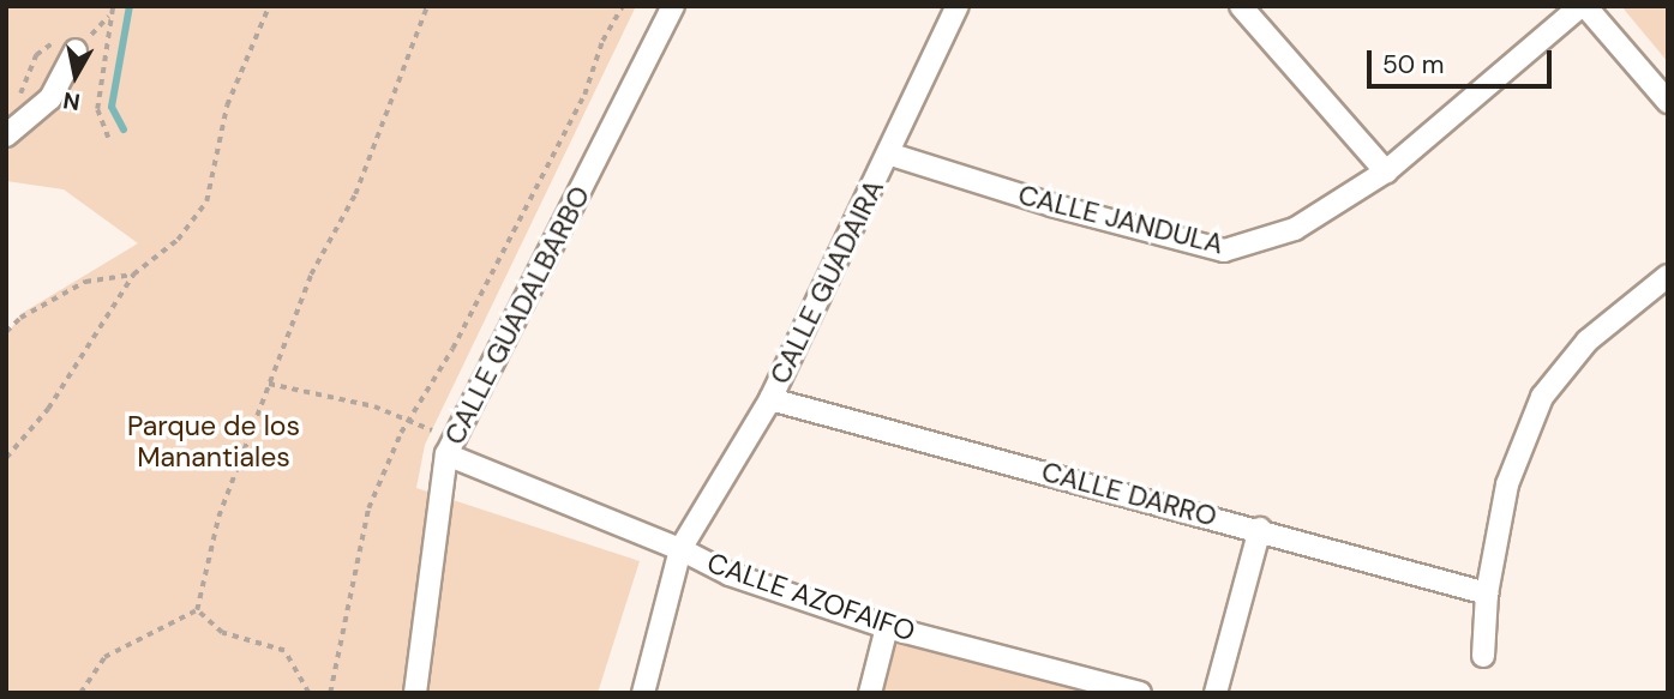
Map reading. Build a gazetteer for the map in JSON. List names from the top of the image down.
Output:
{
  "streets": {
    "street": [
      "CALLE JANDULA",
      "CALLE GUADAIRA",
      "CALLE GUADALBARBO",
      "CALLE DARRO",
      "CALLE AZOFAIFO"
    ]
  },
  "crossings": [
    ["CALLE JANDULA", "CALLE GUADAIRA"],
    ["CALLE GUADAIRA", "CALLE DARRO"],
    ["CALLE GUADAIRA", "CALLE AZOFAIFO"],
    ["CALLE GUADALBARBO", "CALLE AZOFAIFO"]
  ],
  "parks": ["Parque de los Manantiales"],
  "scale_bar": "50 m",
  "north": "bottom"
}
